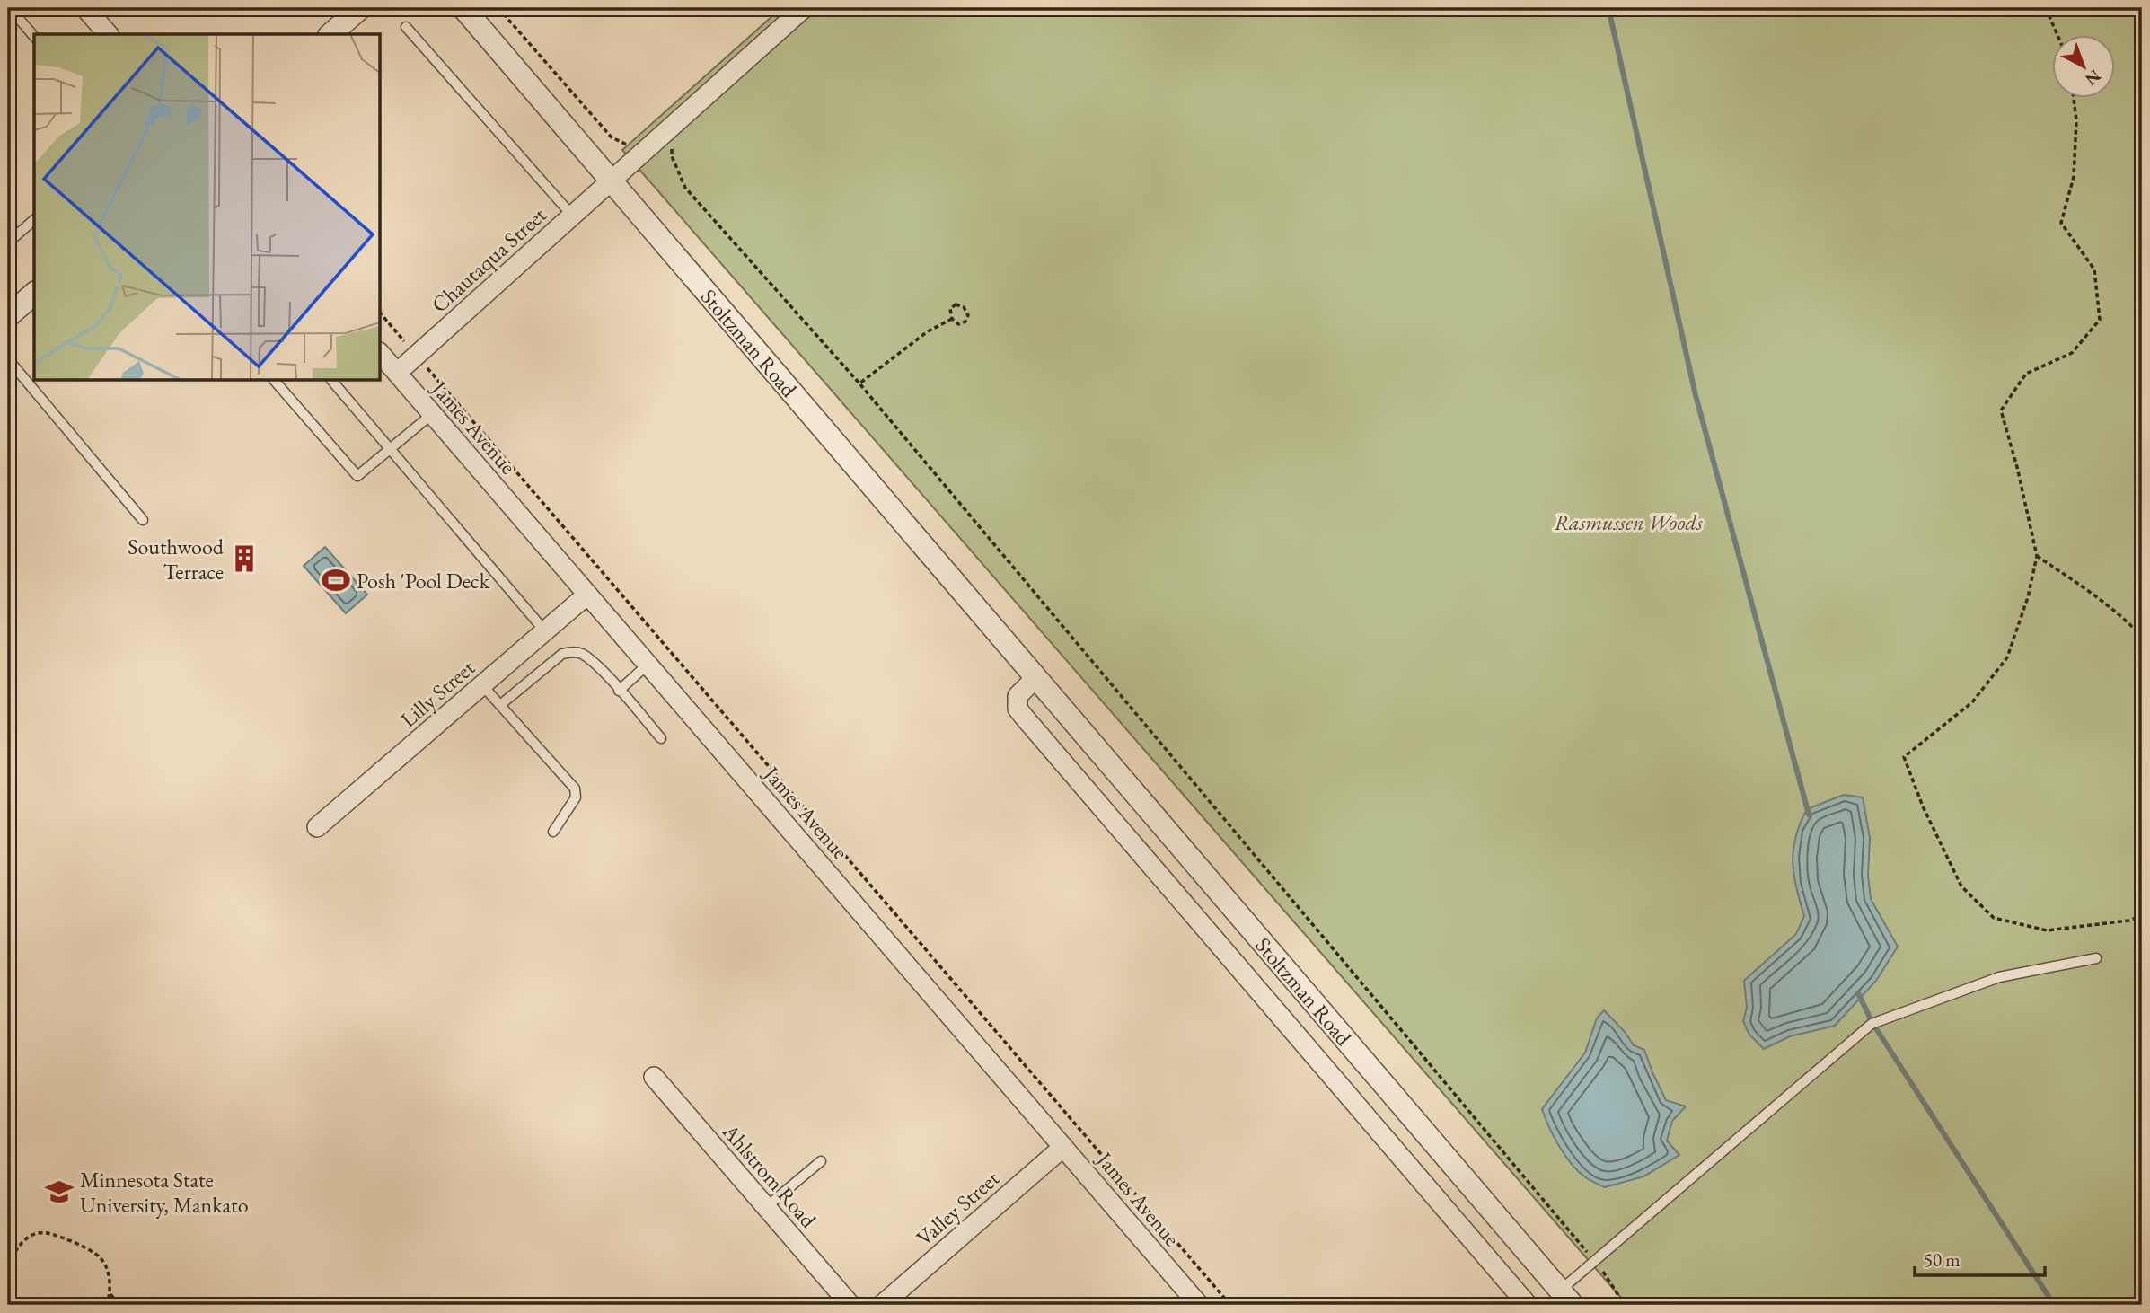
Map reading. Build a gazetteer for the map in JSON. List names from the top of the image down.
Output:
{
  "streets": {
    "street": [
      "Chautaqua Street",
      "Stoltzman Road",
      "James Avenue",
      "Lilly Street",
      "Ahlstrom Road",
      "Valley Street"
    ]
  },
  "crossings": [
    ["Chautaqua Street", "Stoltzman Road"],
    ["Chautaqua Street", "James Avenue"],
    ["James Avenue", "Lilly Street"],
    ["James Avenue", "Valley Street"]
  ],
  "parks": ["Rasmussen Woods"],
  "places": {
    "building": ["Southwood Terrace"],
    "sports": ["Posh 'Pool Deck"],
    "school or university": ["Minnesota State University, Mankato"]
  },
  "scale_bar": "50 m",
  "north": "bottom right"
}
